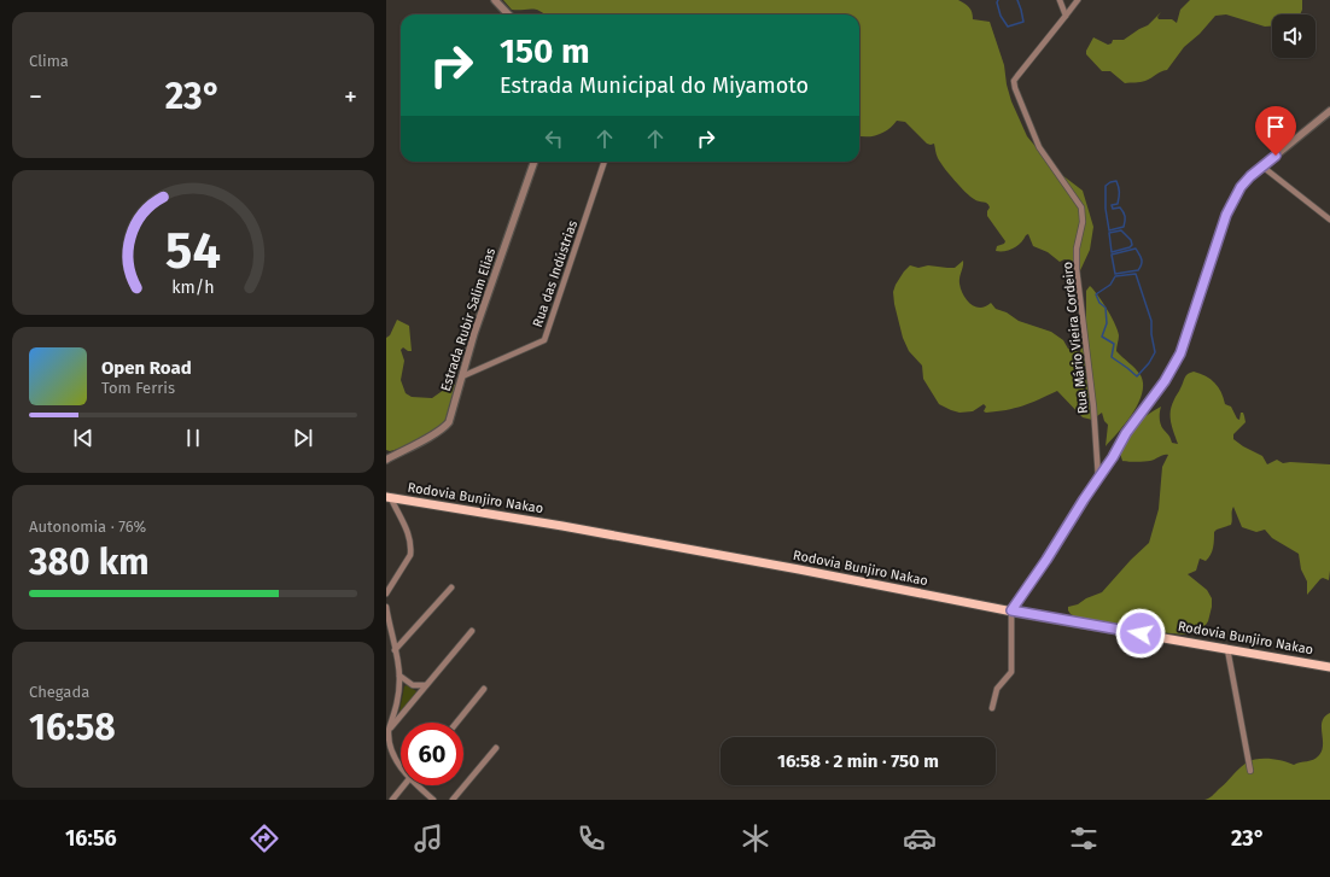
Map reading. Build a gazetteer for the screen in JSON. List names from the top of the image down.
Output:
{
  "streets": {
    "main road": ["Rodovia Bunjiro Nakao"],
    "street": ["Rua das Indústrias", "Estrada Rubir Salim Elias", "Rua Mário Vieira Cordeiro"]
  },
  "crossings": [
    ["Rua das Indústrias", "Estrada Rubir Salim Elias"]
  ],
  "page": {
    "tile": [
      "Clima",
      ["Autonomia · 76%", "380 km"],
      ["Chegada", "16:58"]
    ],
    "turn": ["150 m", "Estrada Municipal do Miyamoto"],
    "heat": ["−", "23°", "+"],
    "song": ["Open Road", "Tom Ferris"],
    "limit": "60",
    "trip": "16:58 · 2 min · 750 m",
    "tabs": ["16:56", "23°"],
    "gauge": ["54", "km/h"]
  }
}
